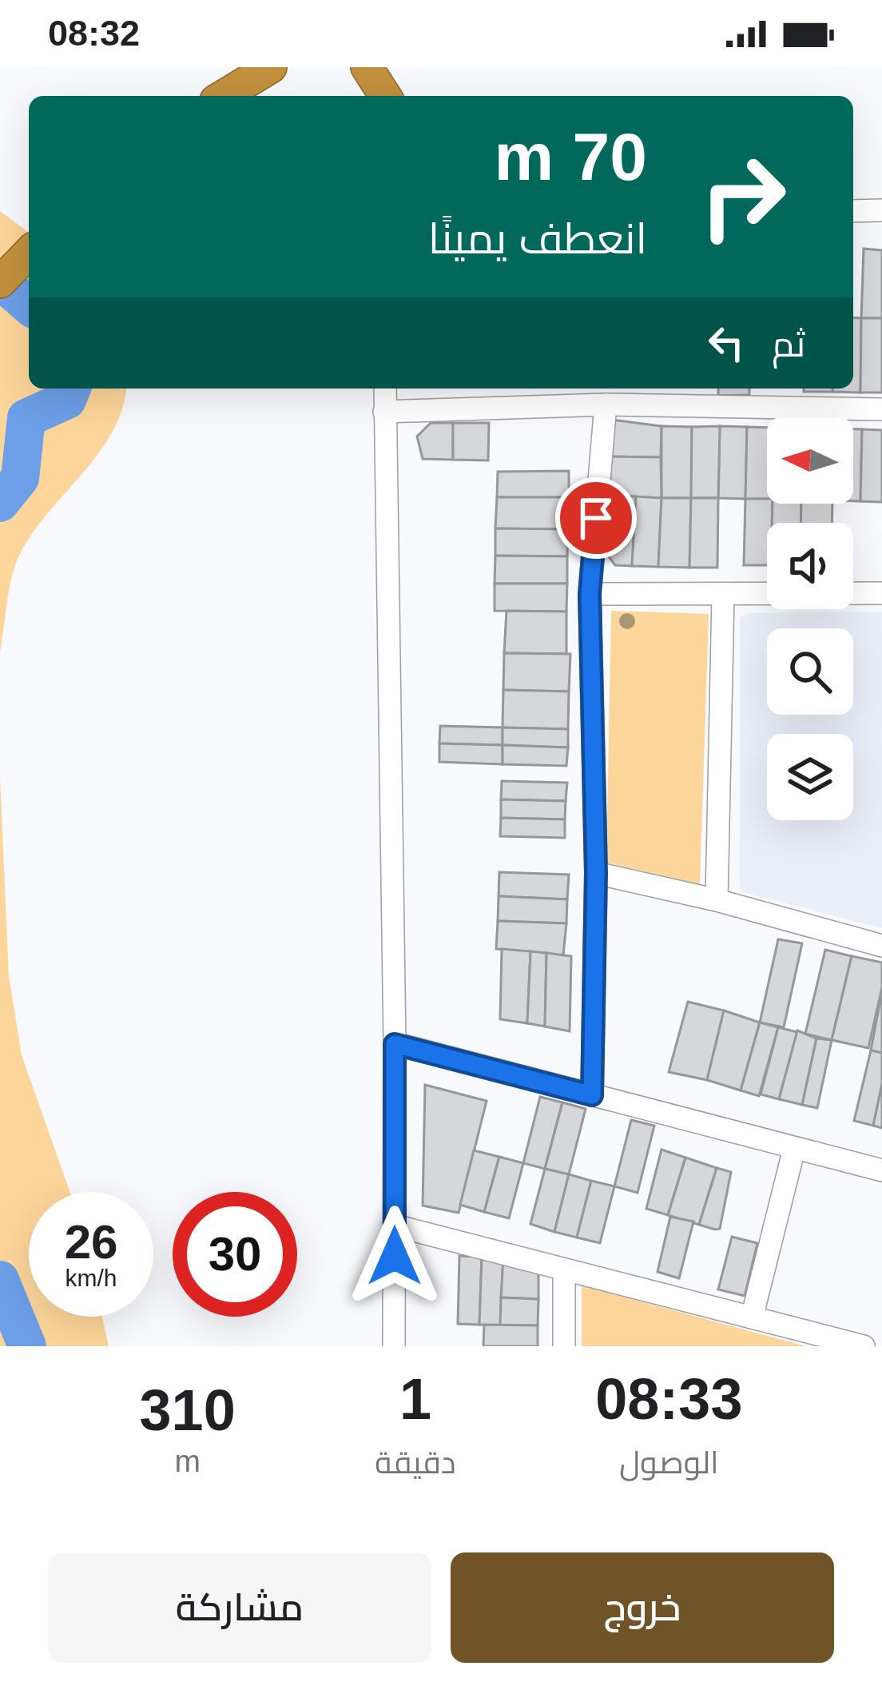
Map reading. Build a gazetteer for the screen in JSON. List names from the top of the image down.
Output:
{
  "north": "left",
  "page": {
    "status": "08:32",
    "turn": ["70 m", "انعطف يمينًا"],
    "then": "ثم",
    "speed": "26 km/h",
    "limit": "30",
    "eta": [
      "08:33",
      "الوصول",
      "1",
      "دقيقة",
      "310",
      "m"
    ],
    "buttons": ["خروج", "مشاركة"]
  }
}
